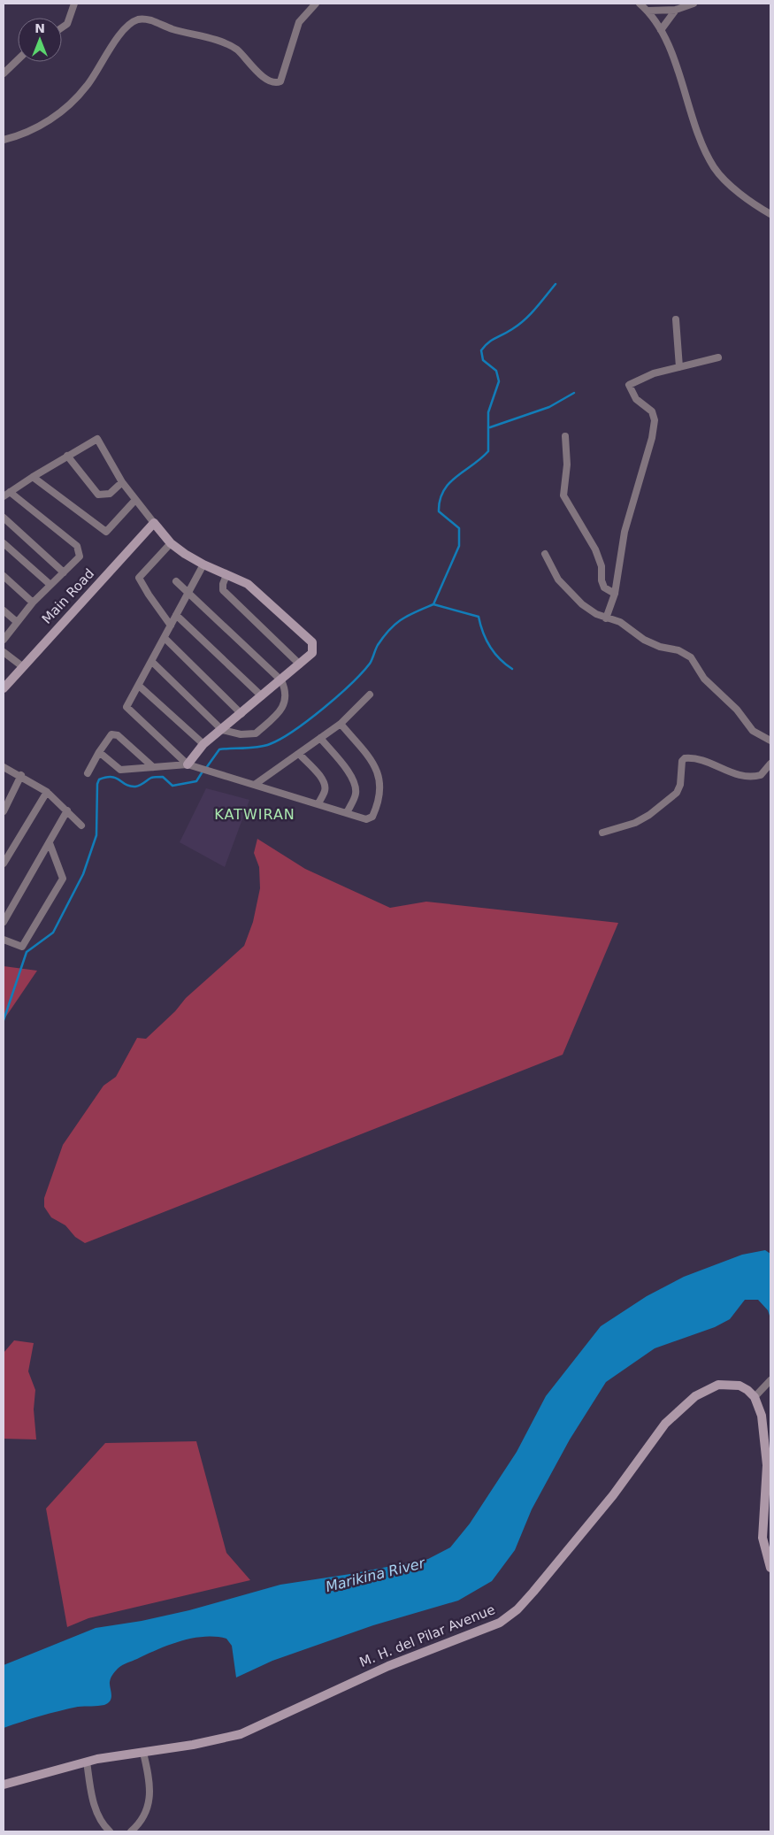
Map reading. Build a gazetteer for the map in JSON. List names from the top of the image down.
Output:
{
  "streets": {
    "street": ["Main Road", "M. H. del Pilar Avenue"]
  },
  "districts": ["KATWIRAN"],
  "water": ["Marikina River"],
  "north": "top"
}
